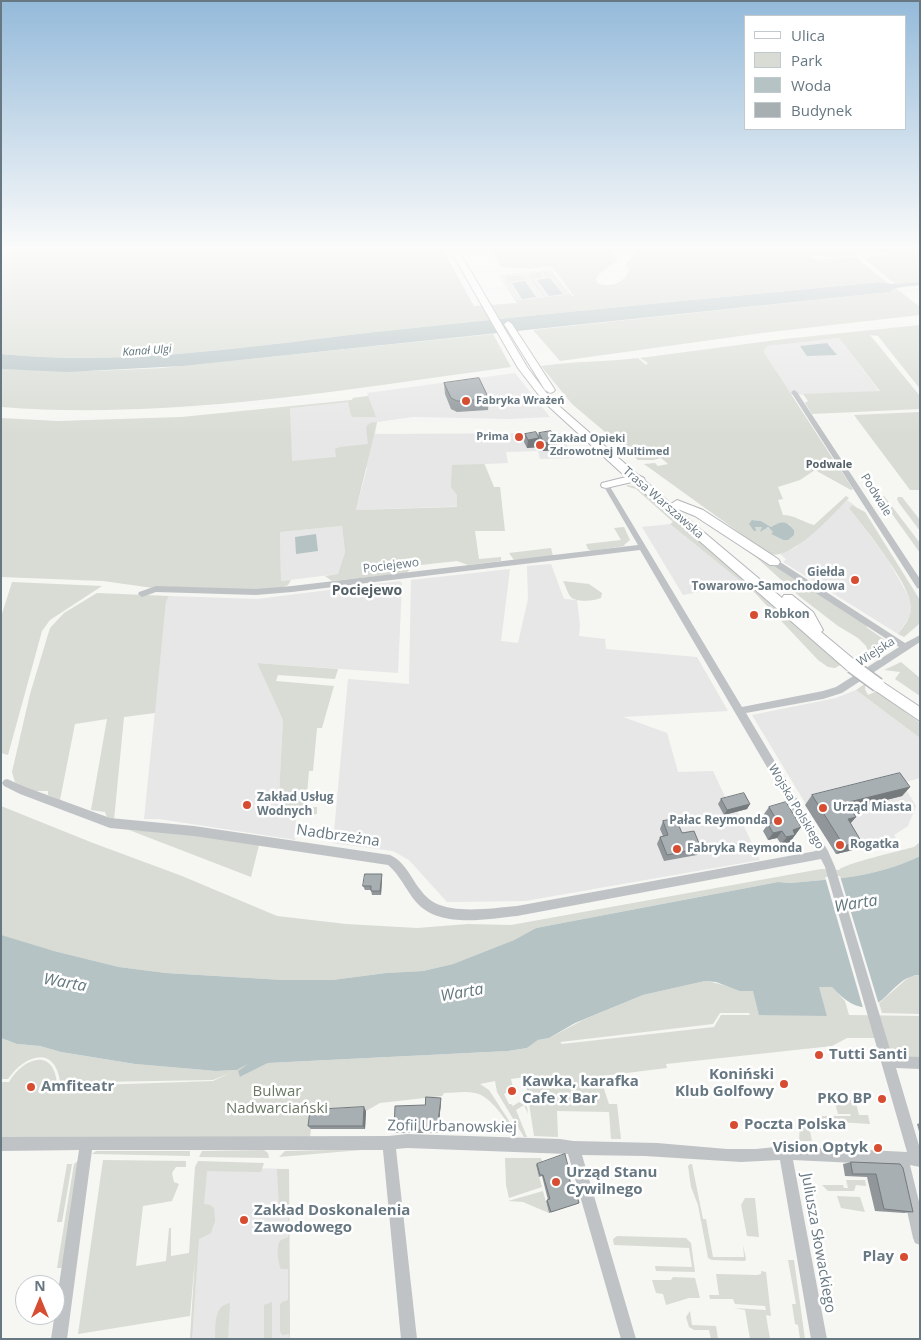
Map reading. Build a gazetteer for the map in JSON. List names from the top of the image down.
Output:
{
  "streets": {
    "main road": ["Trasa Warszawska"],
    "street": [
      "Podwale",
      "Pociejewo",
      "Wiejska",
      "Wojska Polskiego",
      "Nadbrzeżna",
      "Zofii Urbanowskiej",
      "Juliusza Słowackiego"
    ]
  },
  "crossings": [
    ["Pociejewo", "Wojska Polskiego"],
    ["Wiejska", "Wojska Polskiego"],
    ["Wojska Polskiego", "Nadbrzeżna"],
    ["Wojska Polskiego", "Zofii Urbanowskiej"],
    ["Zofii Urbanowskiej", "Juliusza Słowackiego"]
  ],
  "districts": ["Podwale", "Pociejewo"],
  "water": ["Kanał Ulgi", "Warta"],
  "parks": ["Bulwar Nadwarciański"],
  "places": [
    "Fabryka Wrażeń",
    "Prima",
    "Zakład Opieki Zdrowotnej Multimed",
    "Giełda Towarowo-Samochodowa",
    "Robkon",
    "Zakład Usług Wodnych",
    "Urząd Miasta",
    "Pałac Reymonda",
    "Rogatka",
    "Fabryka Reymonda",
    "Tutti Santi",
    "Koniński Klub Golfowy",
    "Amfiteatr",
    "Kawka, karafka Cafe x Bar",
    "PKO BP",
    "Poczta Polska",
    "Vision Optyk",
    "Urząd Stanu Cywilnego",
    "Zakład Doskonalenia Zawodowego",
    "Play"
  ],
  "legend": [
    "Ulica",
    "Park",
    "Woda",
    "Budynek"
  ],
  "north": "top"
}
